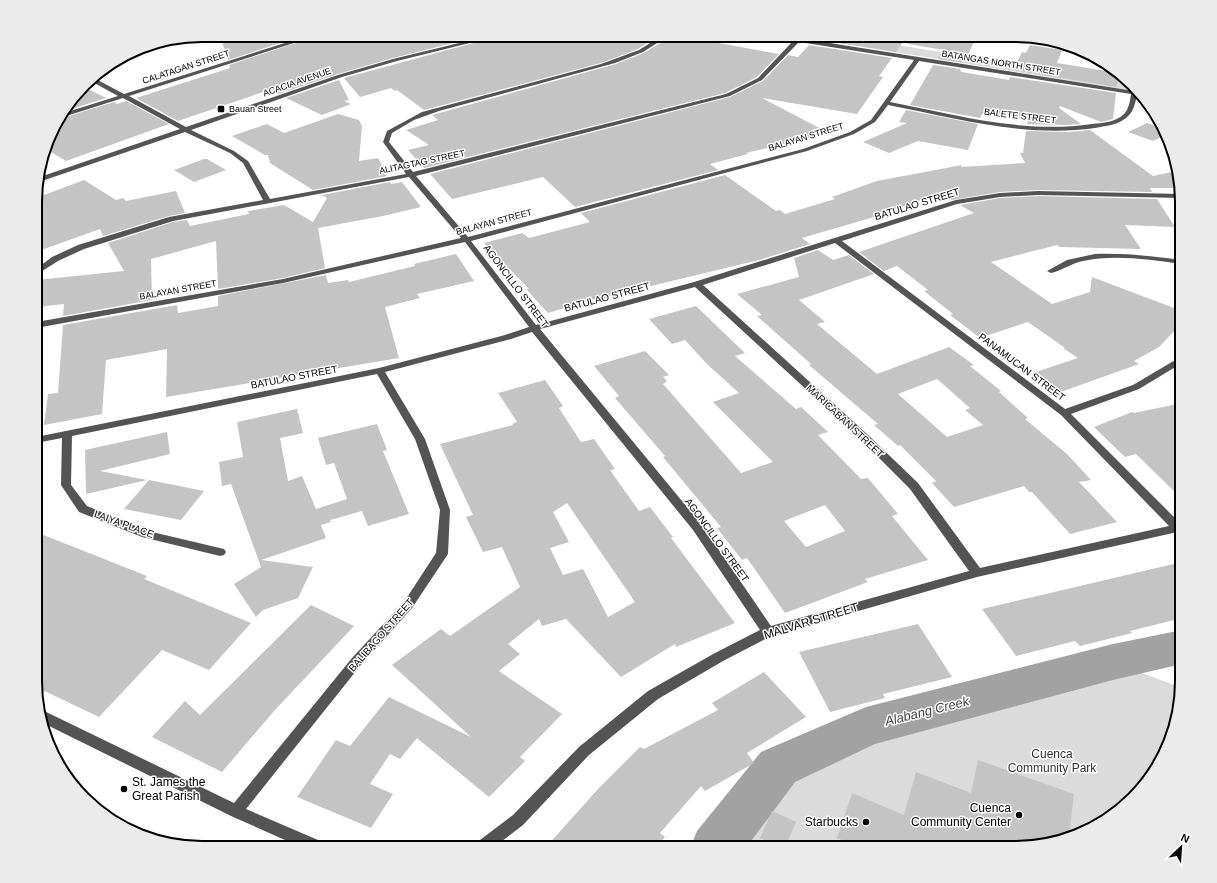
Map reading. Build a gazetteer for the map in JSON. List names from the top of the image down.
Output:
{
  "streets": {
    "street": [
      "BATANGAS NORTH STREET",
      "CALATAGAN STREET",
      "ACACIA AVENUE",
      "BALETE STREET",
      "BALAYAN STREET",
      "ALITAGTAG STREET",
      "BATULAO STREET",
      "AGONCILLO STREET",
      "PANAMUCAN STREET",
      "MARICABAN STREET",
      "LAIYA PLACE",
      "MALVAR STREET",
      "BALIBAGO STREET"
    ]
  },
  "crossings": [
    ["BATANGAS NORTH STREET", "BALAYAN STREET"],
    ["BALETE STREET", "BALAYAN STREET"],
    ["BALAYAN STREET", "AGONCILLO STREET"],
    ["ALITAGTAG STREET", "AGONCILLO STREET"],
    ["BATULAO STREET", "AGONCILLO STREET"],
    ["BATULAO STREET", "PANAMUCAN STREET"],
    ["BATULAO STREET", "MARICABAN STREET"],
    ["BATULAO STREET", "LAIYA PLACE"],
    ["BATULAO STREET", "BALIBAGO STREET"],
    ["AGONCILLO STREET", "MALVAR STREET"],
    ["MARICABAN STREET", "MALVAR STREET"]
  ],
  "water": ["Alabang Creek"],
  "parks": ["Cuenca Community Park"],
  "places": {
    "transit": ["Bauan Street"],
    "other": ["St. James the Great Parish", "Cuenca Community Center", "Starbucks"]
  },
  "north": "top right"
}
